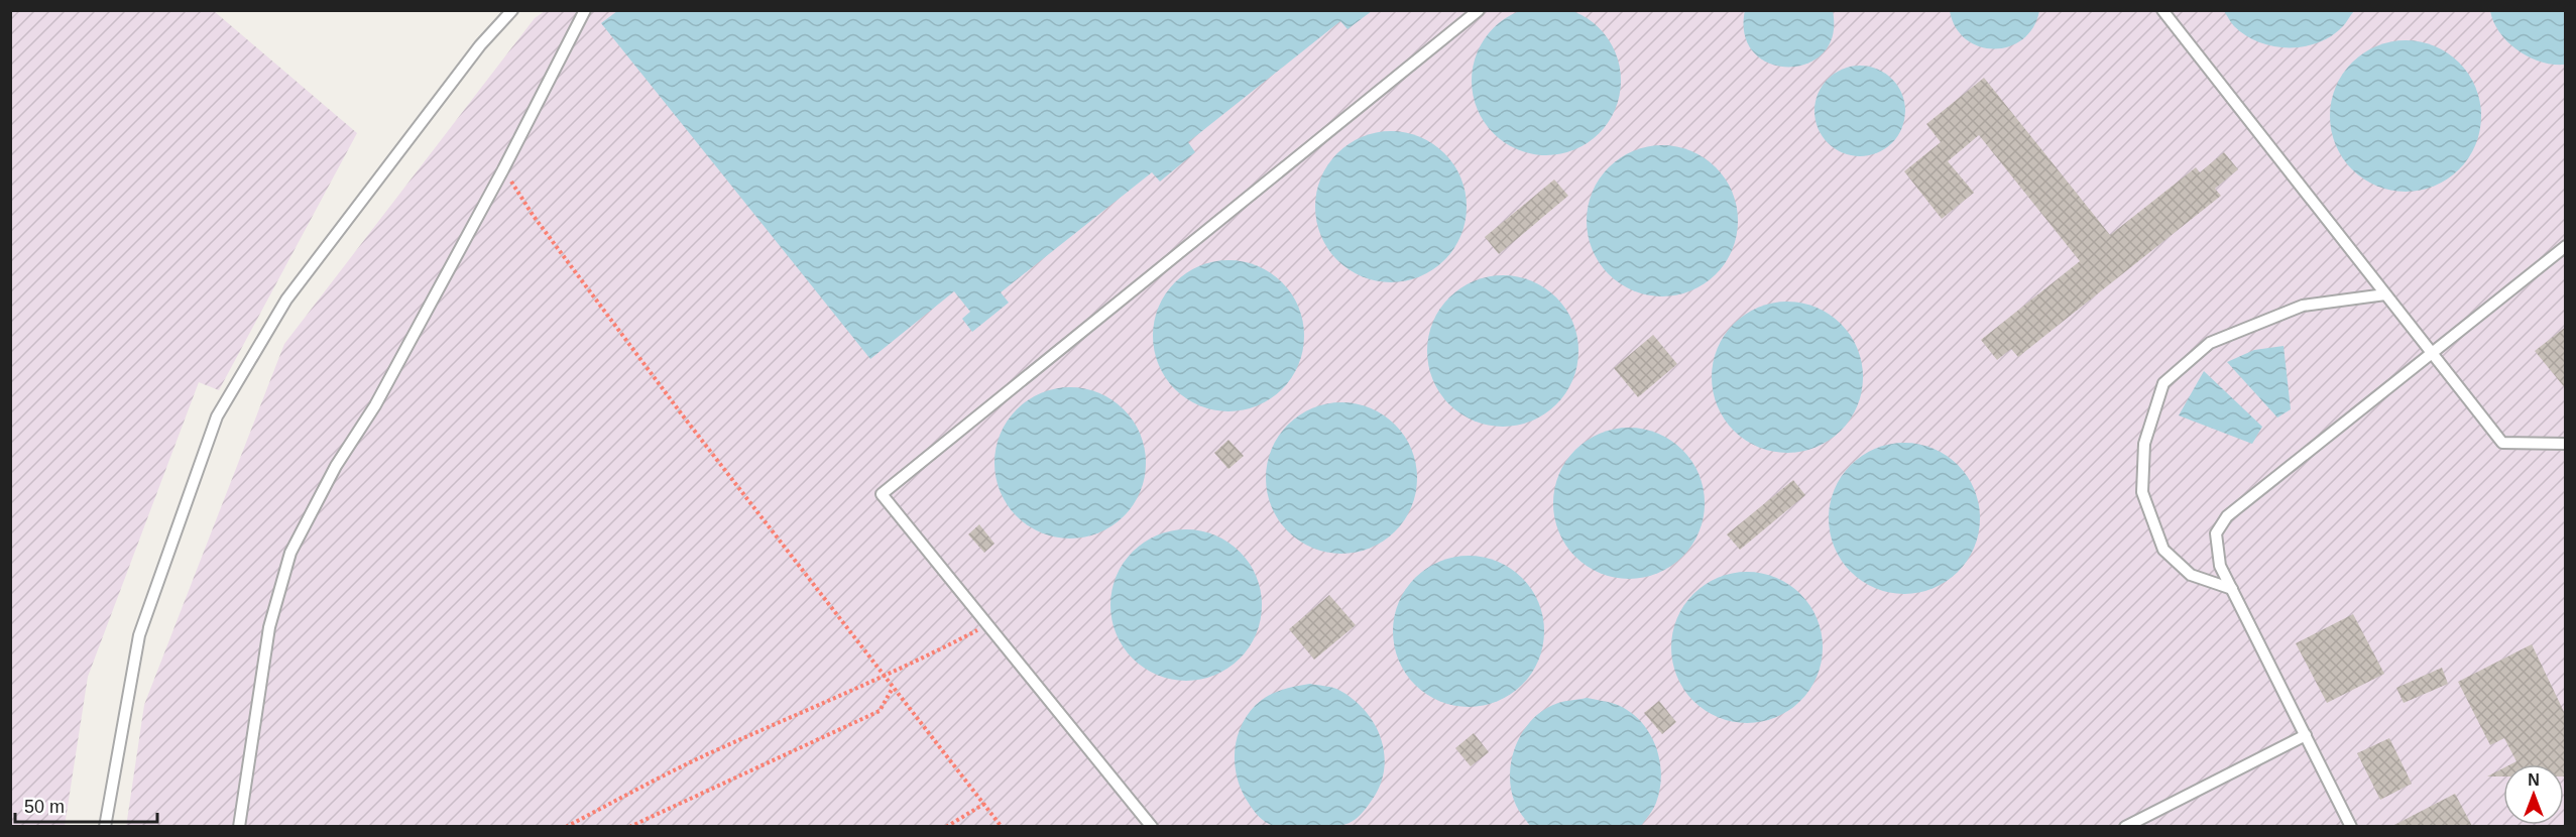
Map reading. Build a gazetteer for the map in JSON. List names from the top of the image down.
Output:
{
  "scale_bar": "50 m",
  "north": "top"
}
